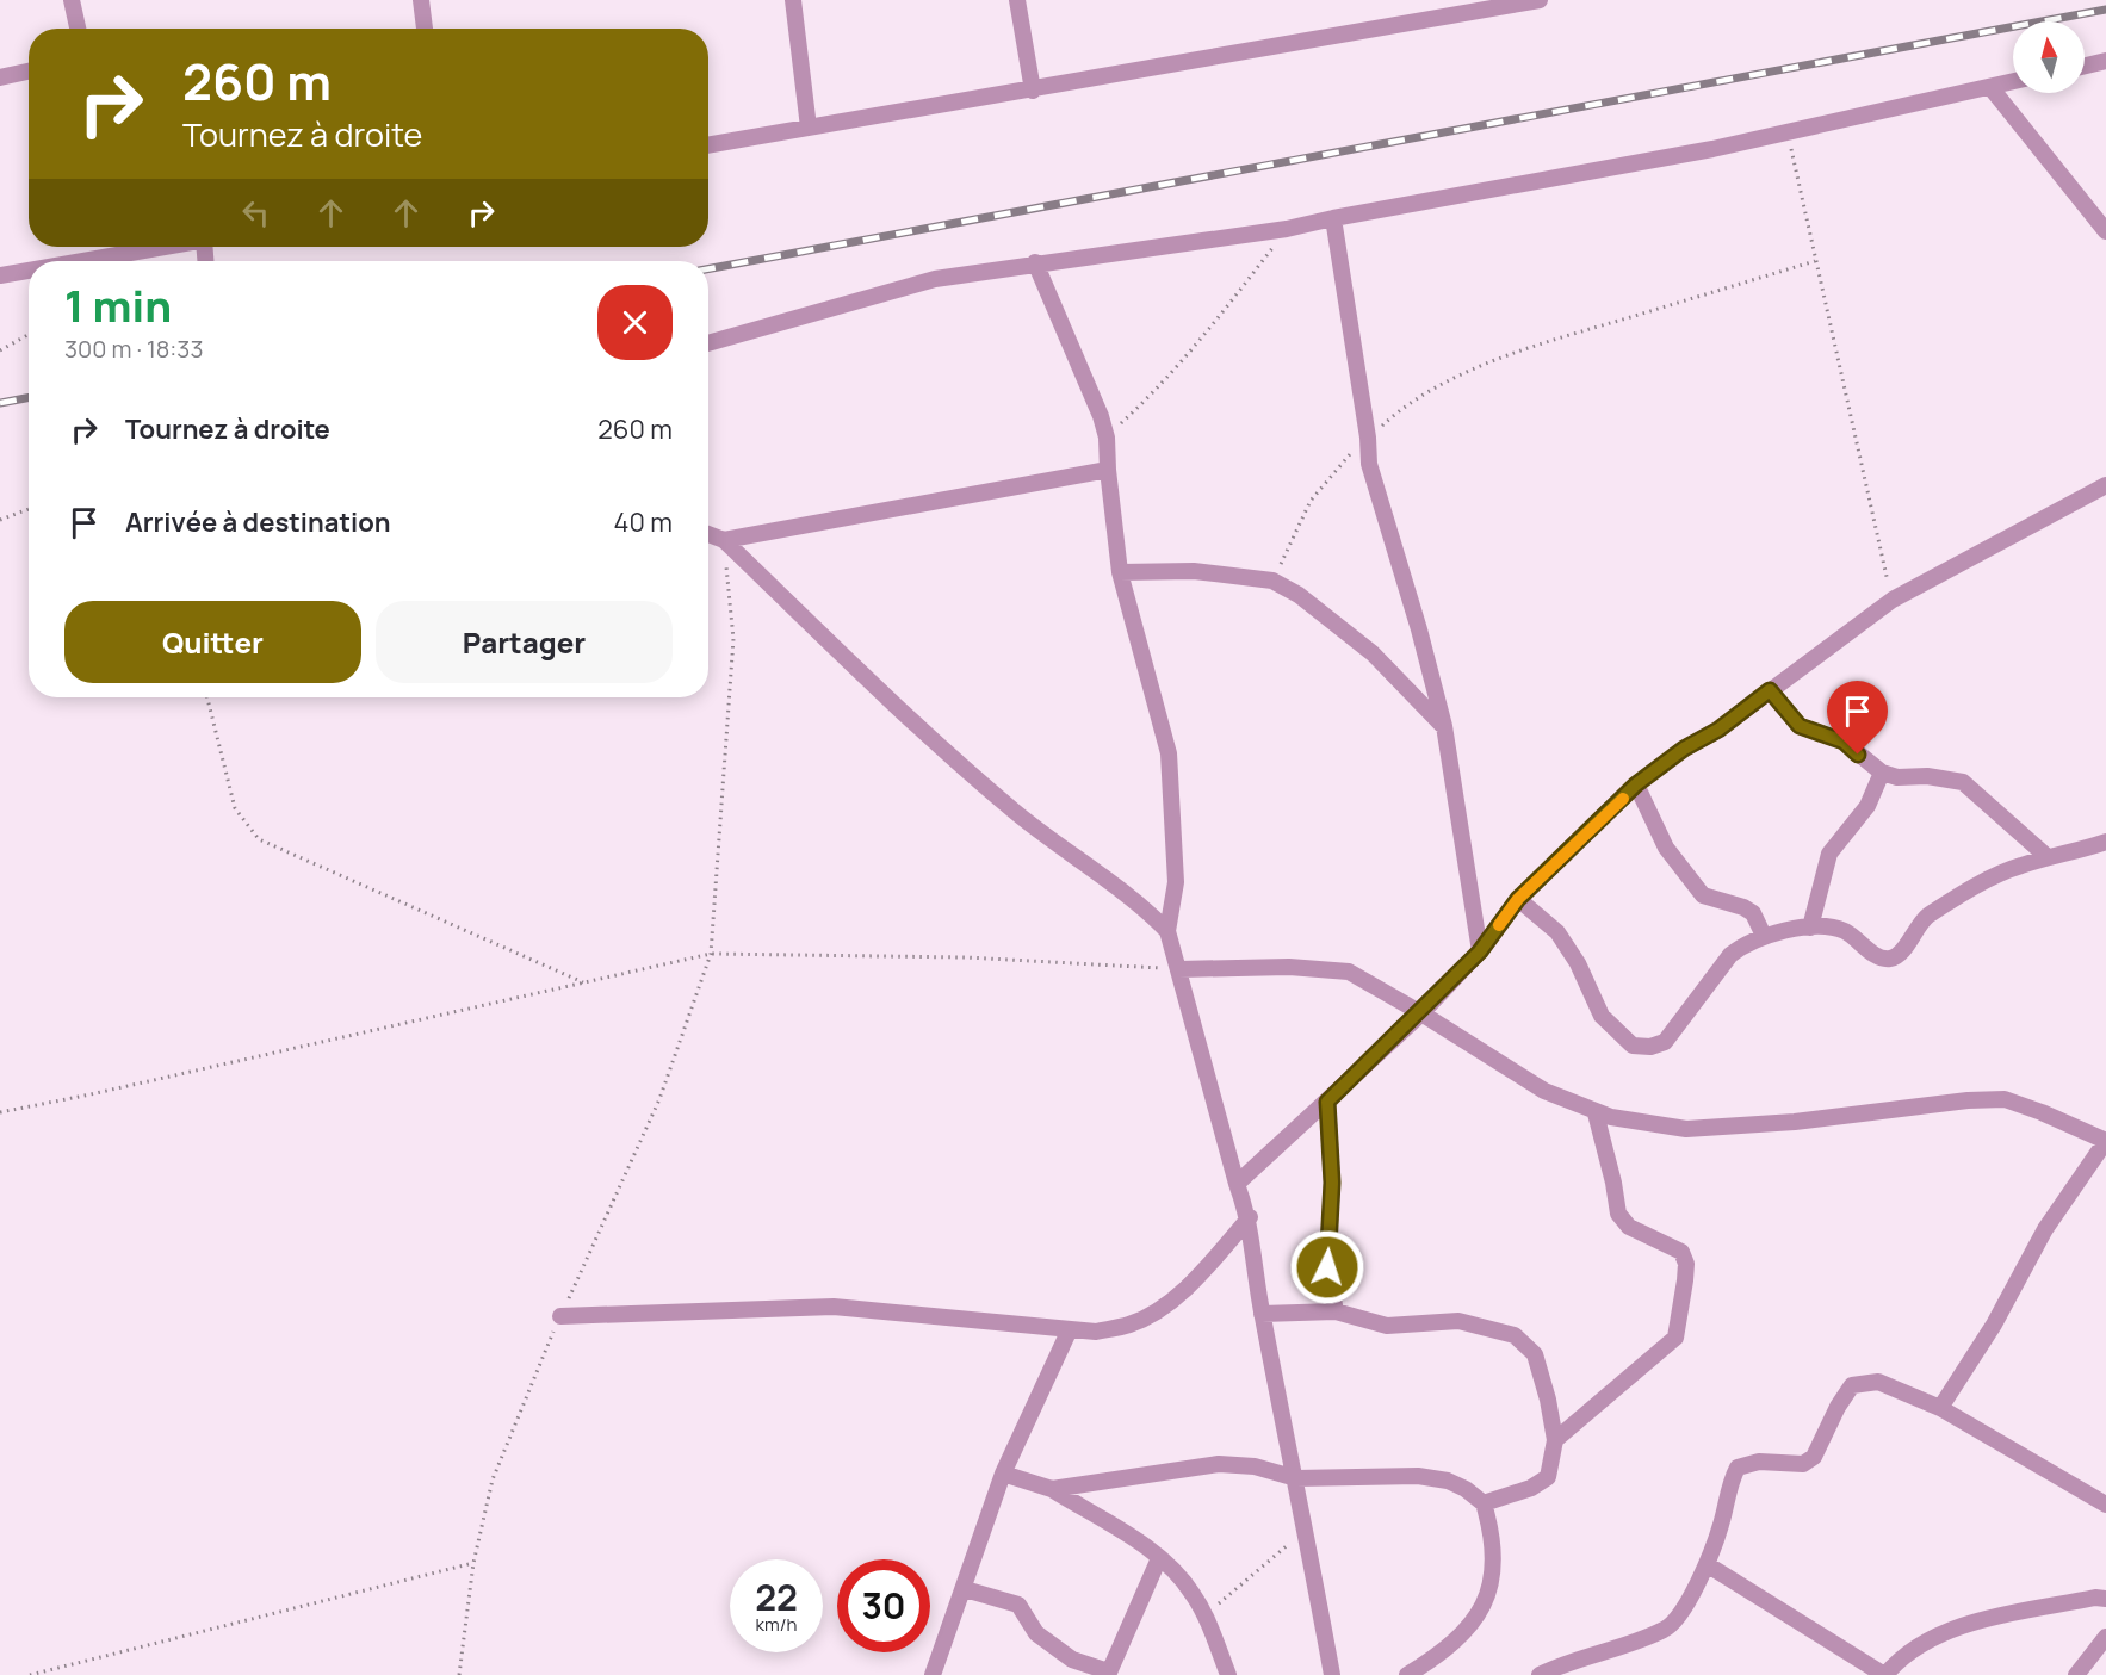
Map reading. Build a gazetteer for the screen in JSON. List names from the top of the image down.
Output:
{
  "north": "top",
  "page": {
    "turn": ["260 m", "Tournez à droite"],
    "heading": ["1 min", "300 m · 18:33"],
    "list": [
      {
        "name": "Tournez à droite",
        "value": "260 m"
      },
      {
        "name": "Arrivée à destination",
        "value": "40 m"
      }
    ],
    "buttons": ["Quitter", "Partager"],
    "speed": "22 km/h",
    "limit": "30"
  }
}
